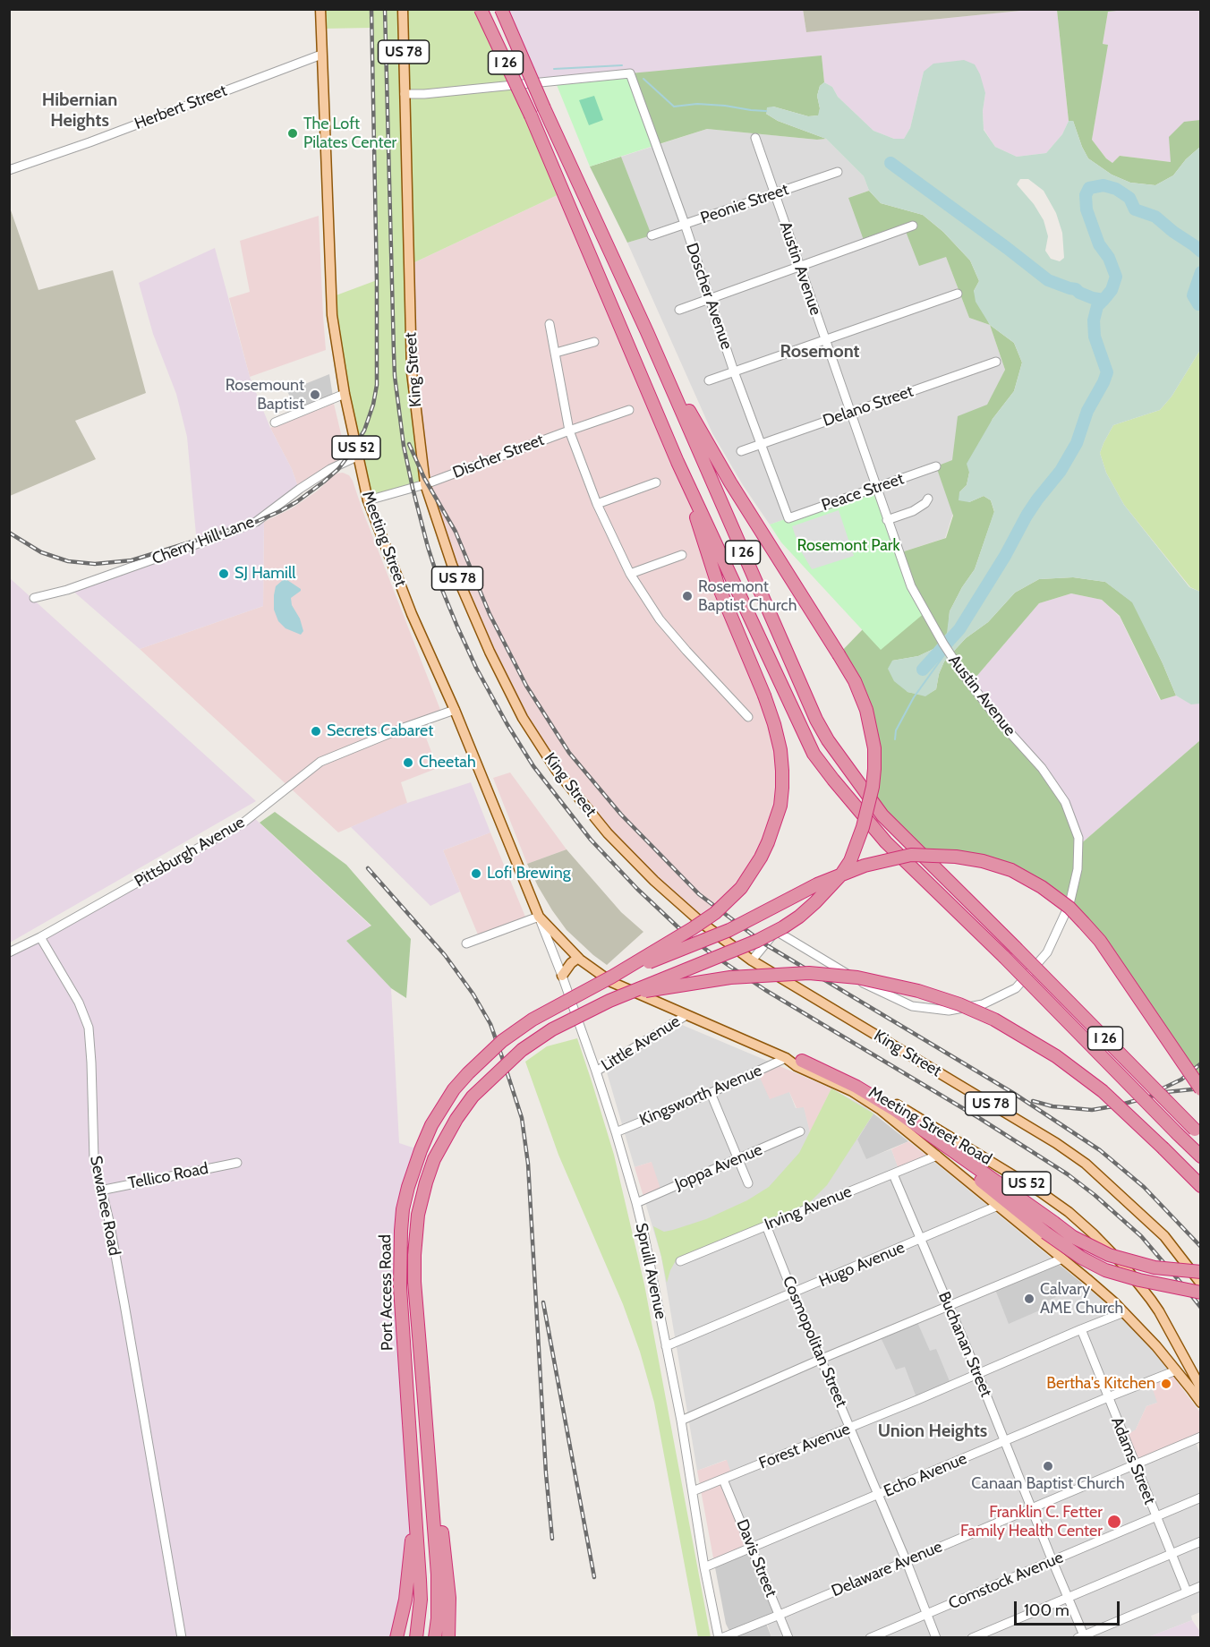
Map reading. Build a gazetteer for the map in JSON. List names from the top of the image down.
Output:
{
  "streets": {
    "highway": ["I 26", "Port Access Road"],
    "main road": [
      "US 78",
      "King Street",
      "US 52",
      "Meeting Street",
      "Meeting Street Road"
    ],
    "street": [
      "Herbert Street",
      "Peonie Street",
      "Austin Avenue",
      "Doscher Avenue",
      "Delano Street",
      "Discher Street",
      "Peace Street",
      "Cherry Hill Lane",
      "Pittsburgh Avenue",
      "Little Avenue",
      "Kingsworth Avenue",
      "Joppa Avenue",
      "Tellico Road",
      "Sewanee Road",
      "Irving Avenue",
      "Hugo Avenue",
      "Spruill Avenue",
      "Cosmopolitan Street",
      "Buchanan Street",
      "Forest Avenue",
      "Adams Street",
      "Echo Avenue",
      "Davis Street",
      "Delaware Avenue",
      "Comstock Avenue"
    ]
  },
  "crossings": [
    ["Herbert Street", "Meeting Street"],
    ["Peonie Street", "Austin Avenue"],
    ["Peonie Street", "Doscher Avenue"],
    ["Austin Avenue", "King Street"],
    ["Austin Avenue", "Delano Street"],
    ["Austin Avenue", "Peace Street"],
    ["Doscher Avenue", "King Street"],
    ["Doscher Avenue", "Delano Street"],
    ["Doscher Avenue", "Peace Street"],
    ["King Street", "Discher Street"],
    ["Discher Street", "Meeting Street"],
    ["Meeting Street", "Cherry Hill Lane"],
    ["Meeting Street", "Pittsburgh Avenue"],
    ["Meeting Street", "Meeting Street Road"],
    ["Meeting Street", "Spruill Avenue"],
    ["Pittsburgh Avenue", "Sewanee Road"],
    ["Little Avenue", "Meeting Street Road"],
    ["Little Avenue", "Spruill Avenue"],
    ["Kingsworth Avenue", "Meeting Street Road"],
    ["Kingsworth Avenue", "Spruill Avenue"],
    ["Meeting Street Road", "Irving Avenue"],
    ["Meeting Street Road", "Hugo Avenue"],
    ["Meeting Street Road", "Spruill Avenue"],
    ["Meeting Street Road", "Forest Avenue"],
    ["Meeting Street Road", "Echo Avenue"],
    ["Joppa Avenue", "Spruill Avenue"],
    ["Tellico Road", "Sewanee Road"],
    ["Irving Avenue", "Cosmopolitan Street"],
    ["Irving Avenue", "Buchanan Street"],
    ["Hugo Avenue", "Spruill Avenue"],
    ["Hugo Avenue", "Cosmopolitan Street"],
    ["Hugo Avenue", "Buchanan Street"],
    ["Spruill Avenue", "Forest Avenue"],
    ["Spruill Avenue", "Echo Avenue"],
    ["Spruill Avenue", "Delaware Avenue"],
    ["Cosmopolitan Street", "Forest Avenue"],
    ["Cosmopolitan Street", "Echo Avenue"],
    ["Cosmopolitan Street", "Delaware Avenue"],
    ["Cosmopolitan Street", "Comstock Avenue"],
    ["Buchanan Street", "Forest Avenue"],
    ["Buchanan Street", "Echo Avenue"],
    ["Buchanan Street", "Delaware Avenue"],
    ["Buchanan Street", "Comstock Avenue"],
    ["Forest Avenue", "Adams Street"],
    ["Forest Avenue", "Davis Street"],
    ["Adams Street", "Echo Avenue"],
    ["Adams Street", "Delaware Avenue"],
    ["Adams Street", "Comstock Avenue"],
    ["Echo Avenue", "Davis Street"],
    ["Davis Street", "Delaware Avenue"]
  ],
  "districts": ["Hibernian Heights", "Rosemont", "Union Heights"],
  "parks": ["Rosemont Park"],
  "places": [
    "The Loft Pilates Center",
    "Rosemount Baptist",
    "SJ Hamill",
    "Rosemont Baptist Church",
    "Secrets Cabaret",
    "Cheetah",
    "Lofi Brewing",
    "Calvary AME Church",
    "Bertha's Kitchen",
    "Canaan Baptist Church",
    "Franklin C. Fetter Family Health Center"
  ],
  "scale_bar": "100 m"
}
